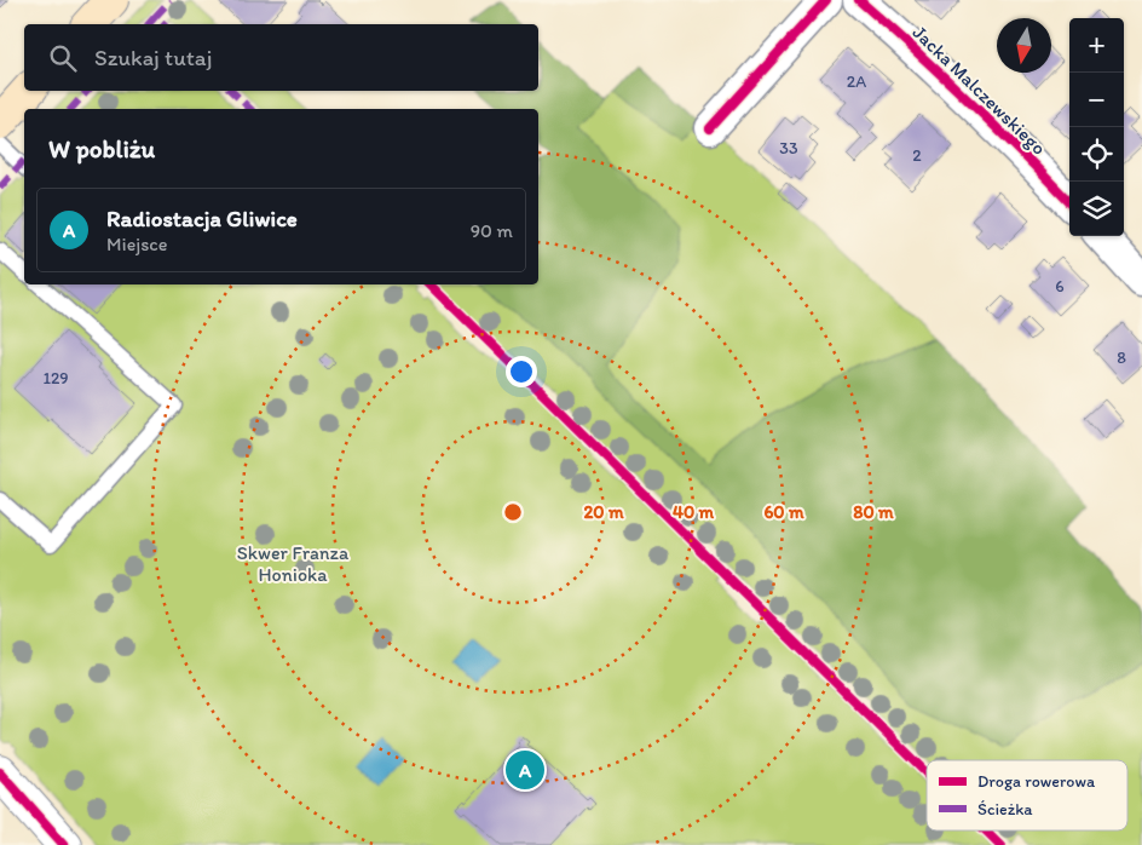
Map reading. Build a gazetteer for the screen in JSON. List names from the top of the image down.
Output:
{
  "streets": {
    "street": ["Jacka Malczewskiego"]
  },
  "parks": ["Skwer Franza Honioka"],
  "house_numbers": [
    "2A",
    "33",
    "2",
    "6",
    "8",
    "129"
  ],
  "legend": ["Droga rowerowa", "Ścieżka"],
  "north": "bottom",
  "page": {
    "map_buttons": ["+", "−"],
    "search": "Szukaj tutaj",
    "heading": "W pobliżu",
    "list": [
      {
        "mark": "A",
        "name": "Radiostacja Gliwice",
        "note": "Miejsce",
        "value": "90 m"
      }
    ],
    "pins": "A"
  },
  "rings": [
    "20 m",
    "40 m",
    "60 m",
    "80 m"
  ]
}
